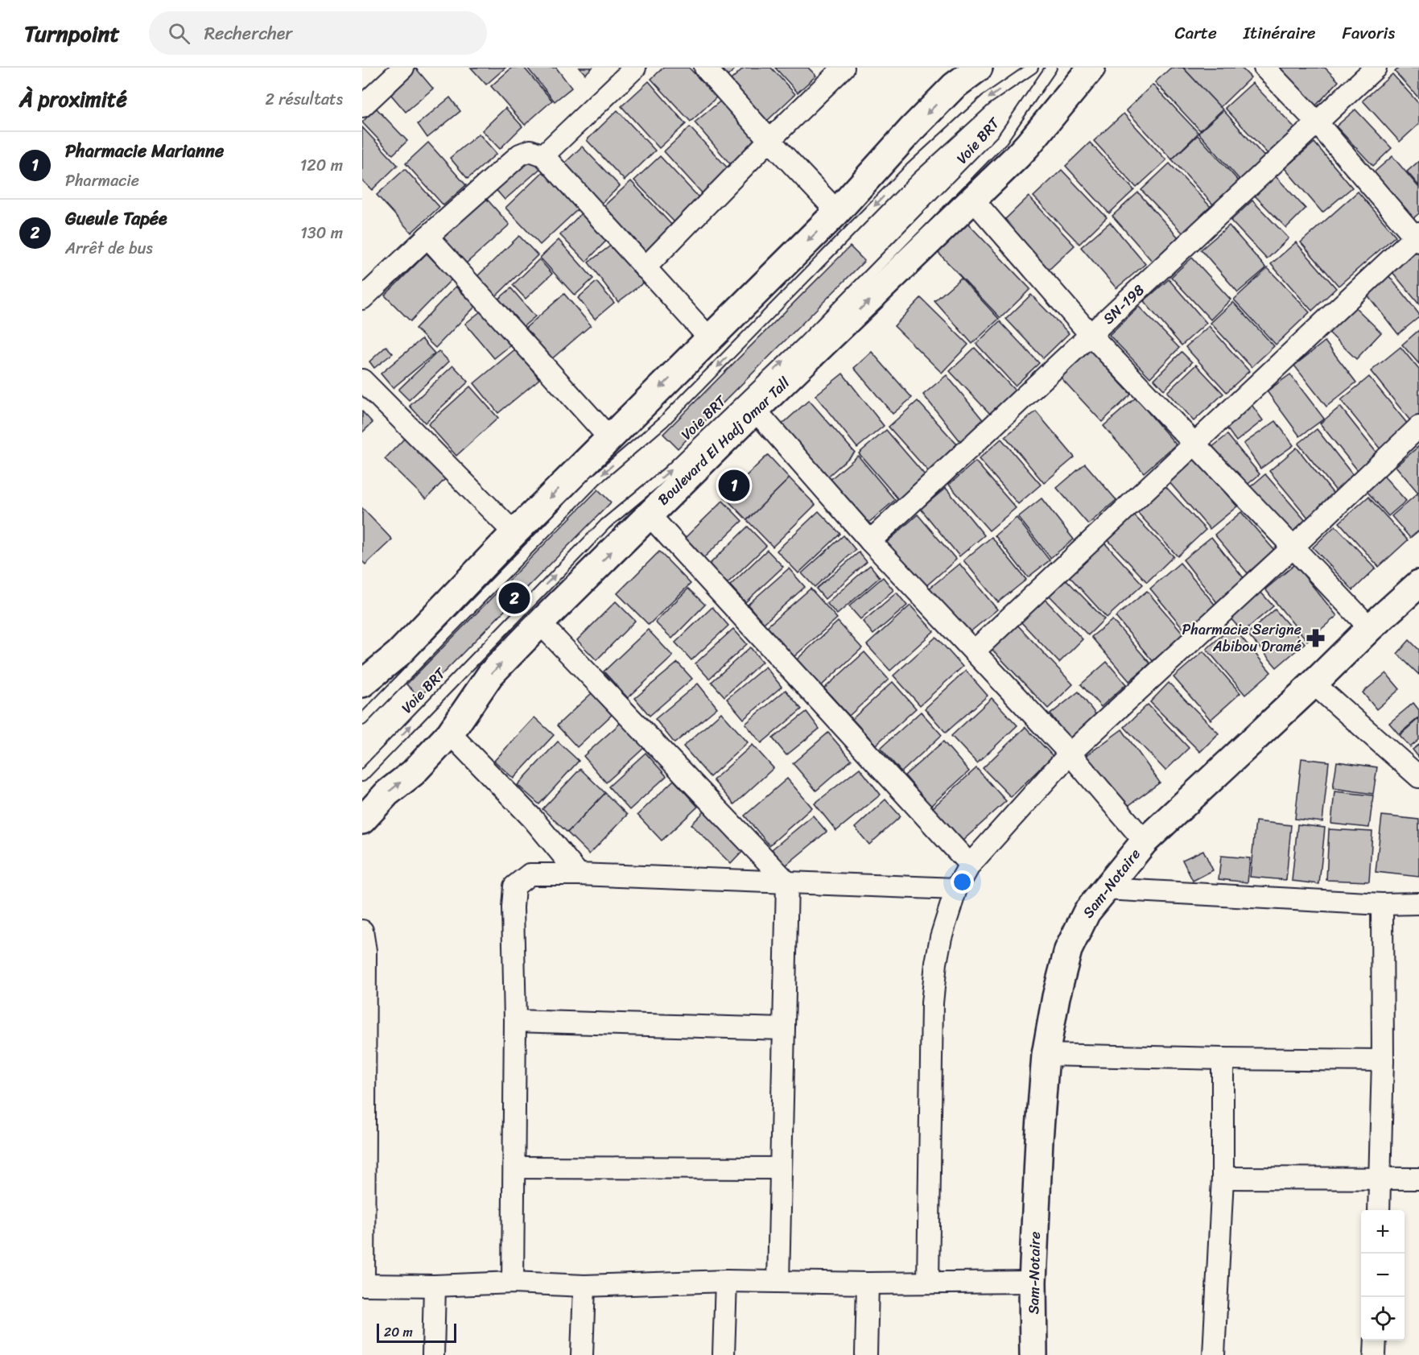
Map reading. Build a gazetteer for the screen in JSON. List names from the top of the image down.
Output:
{
  "streets": {
    "main road": ["Boulevard El Hadj Omar Tall", "Sam-Notaire"],
    "street": ["SN-198"],
    "lane": ["Voie BRT"]
  },
  "places": {
    "pharmacy": ["Pharmacie Serigne Abibou Dramé"]
  },
  "scale_bar": "20 m",
  "page": {
    "header": "Turnpoint",
    "search": "Rechercher",
    "nav": ["Carte", "Itinéraire", "Favoris"],
    "heading": ["À proximité", "2 résultats"],
    "list": [
      {
        "mark": "1",
        "name": "Pharmacie Marianne",
        "note": "Pharmacie",
        "value": "120 m"
      },
      {
        "mark": "2",
        "name": "Gueule Tapée",
        "note": "Arrêt de bus",
        "value": "130 m"
      }
    ],
    "pins": ["1", "2"],
    "map_buttons": ["+", "−"],
    "scale": "20 m"
  }
}
